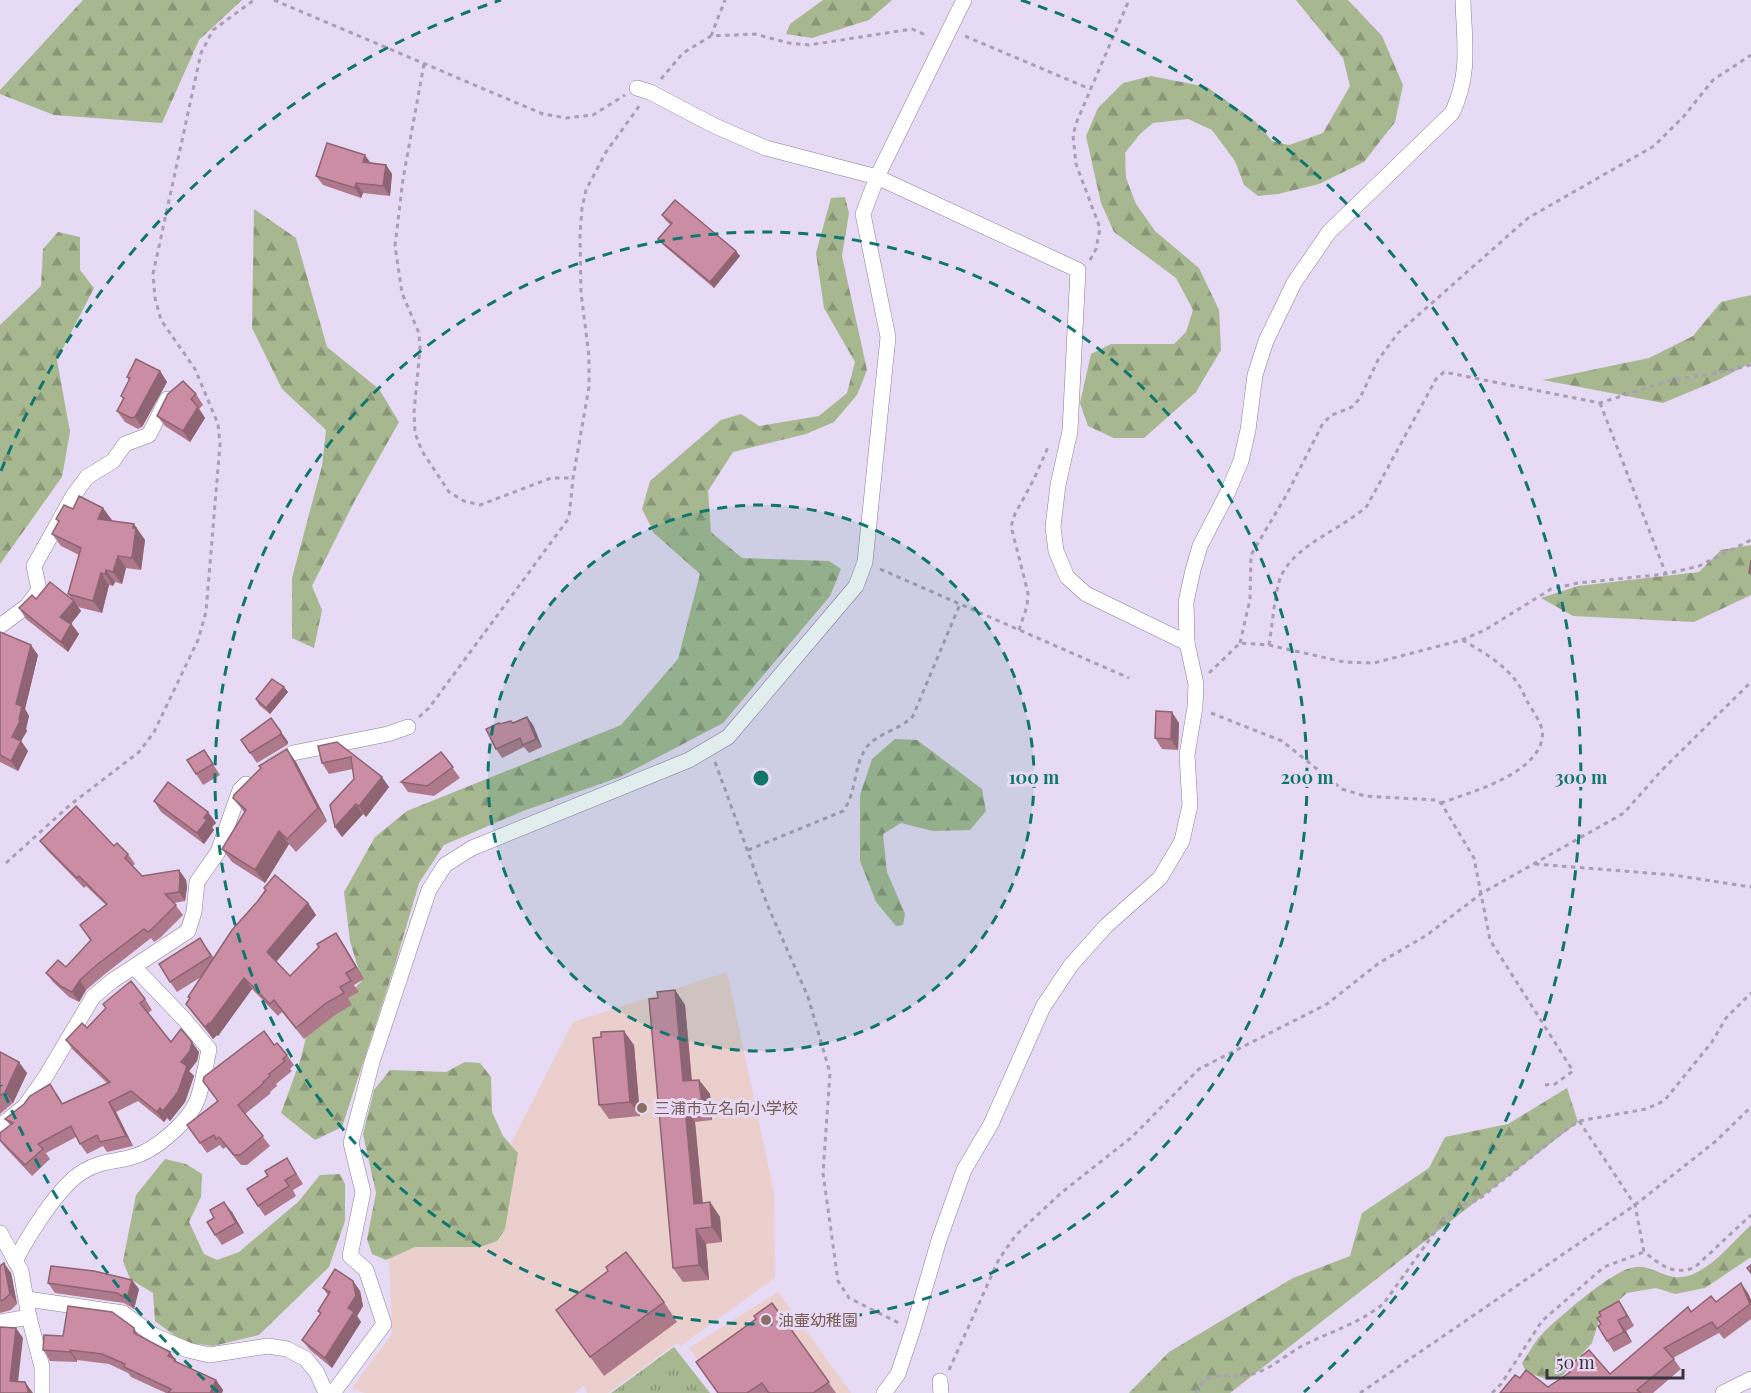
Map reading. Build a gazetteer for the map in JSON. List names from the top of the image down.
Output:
{
  "places": ["三浦市立名向小学校", "油壷幼稚園"],
  "scale_bar": "50 m",
  "rings": ["100 m", "200 m", "300 m"]
}
